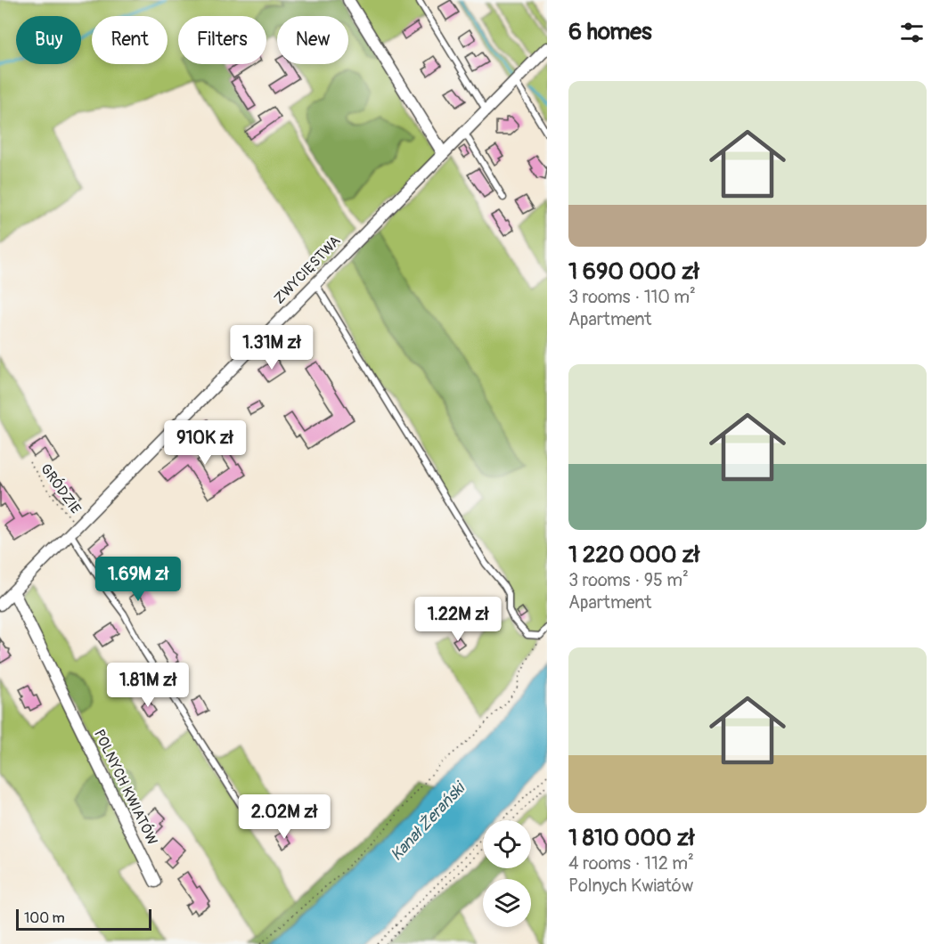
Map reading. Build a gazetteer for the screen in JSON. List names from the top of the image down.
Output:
{
  "streets": {
    "street": ["ZWYCIĘSTWA", "POLNYCH KWIATÓW"],
    "path": ["GRÓDZIE"]
  },
  "crossings": [
    ["ZWYCIĘSTWA", "GRÓDZIE"],
    ["ZWYCIĘSTWA", "POLNYCH KWIATÓW"]
  ],
  "water": ["Kanał Żerański"],
  "scale_bar": "100 m",
  "page": {
    "heading": "6 homes",
    "chip": [
      "Buy",
      "Rent",
      "Filters",
      "New"
    ],
    "list": [
      {
        "name": "1 690 000 zł",
        "note": "3 rooms · 110 m² · Apartment"
      },
      {
        "name": "1 220 000 zł",
        "note": "3 rooms · 95 m² · Apartment"
      },
      {
        "name": "1 810 000 zł",
        "note": "4 rooms · 112 m² · Polnych Kwiatów"
      }
    ],
    "price": [
      "1.31M zł",
      "910K zł",
      "1.69M zł",
      "1.22M zł",
      "1.81M zł",
      "2.02M zł"
    ],
    "scale": "100 m"
  }
}
